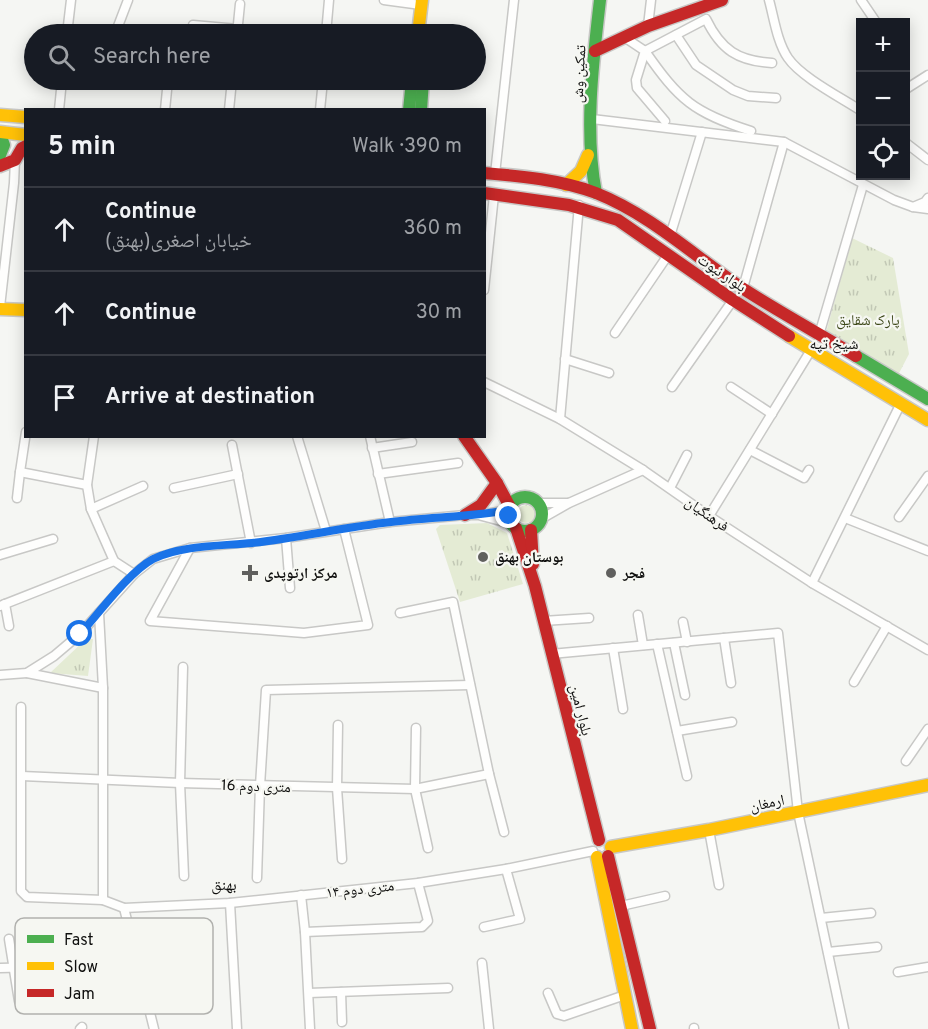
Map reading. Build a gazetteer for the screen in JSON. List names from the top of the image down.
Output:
{
  "streets": {
    "main road": [
      "تمکین وش",
      "بلوار نبوت",
      "بلوار امین",
      "ارمغان"
    ],
    "street": ["فرهنگیان", "16 متری دوم", "۱۴ متری دوم"]
  },
  "crossings": [
    ["تمکین وش", "بلوار نبوت"],
    ["بلوار امین", "ارمغان"],
    ["بلوار امین", "۱۴ متری دوم"],
    ["ارمغان", "۱۴ متری دوم"]
  ],
  "districts": ["شیخ تپه", "بهنق"],
  "parks": ["پارک شقایق"],
  "places": {
    "other": ["بوستان بهنق", "فجر"],
    "health": ["مرکز ارتوپدی"]
  },
  "legend": ["Fast", "Slow", "Jam"],
  "page": {
    "map_buttons": ["+", "−"],
    "search": "Search here",
    "heading": ["5 min", "Walk · 390 m"],
    "list": [
      ["Continue", "خیابان اصغری(بهنق)", "360 m"],
      ["Continue", "30 m"],
      "Arrive at destination"
    ]
  }
}
